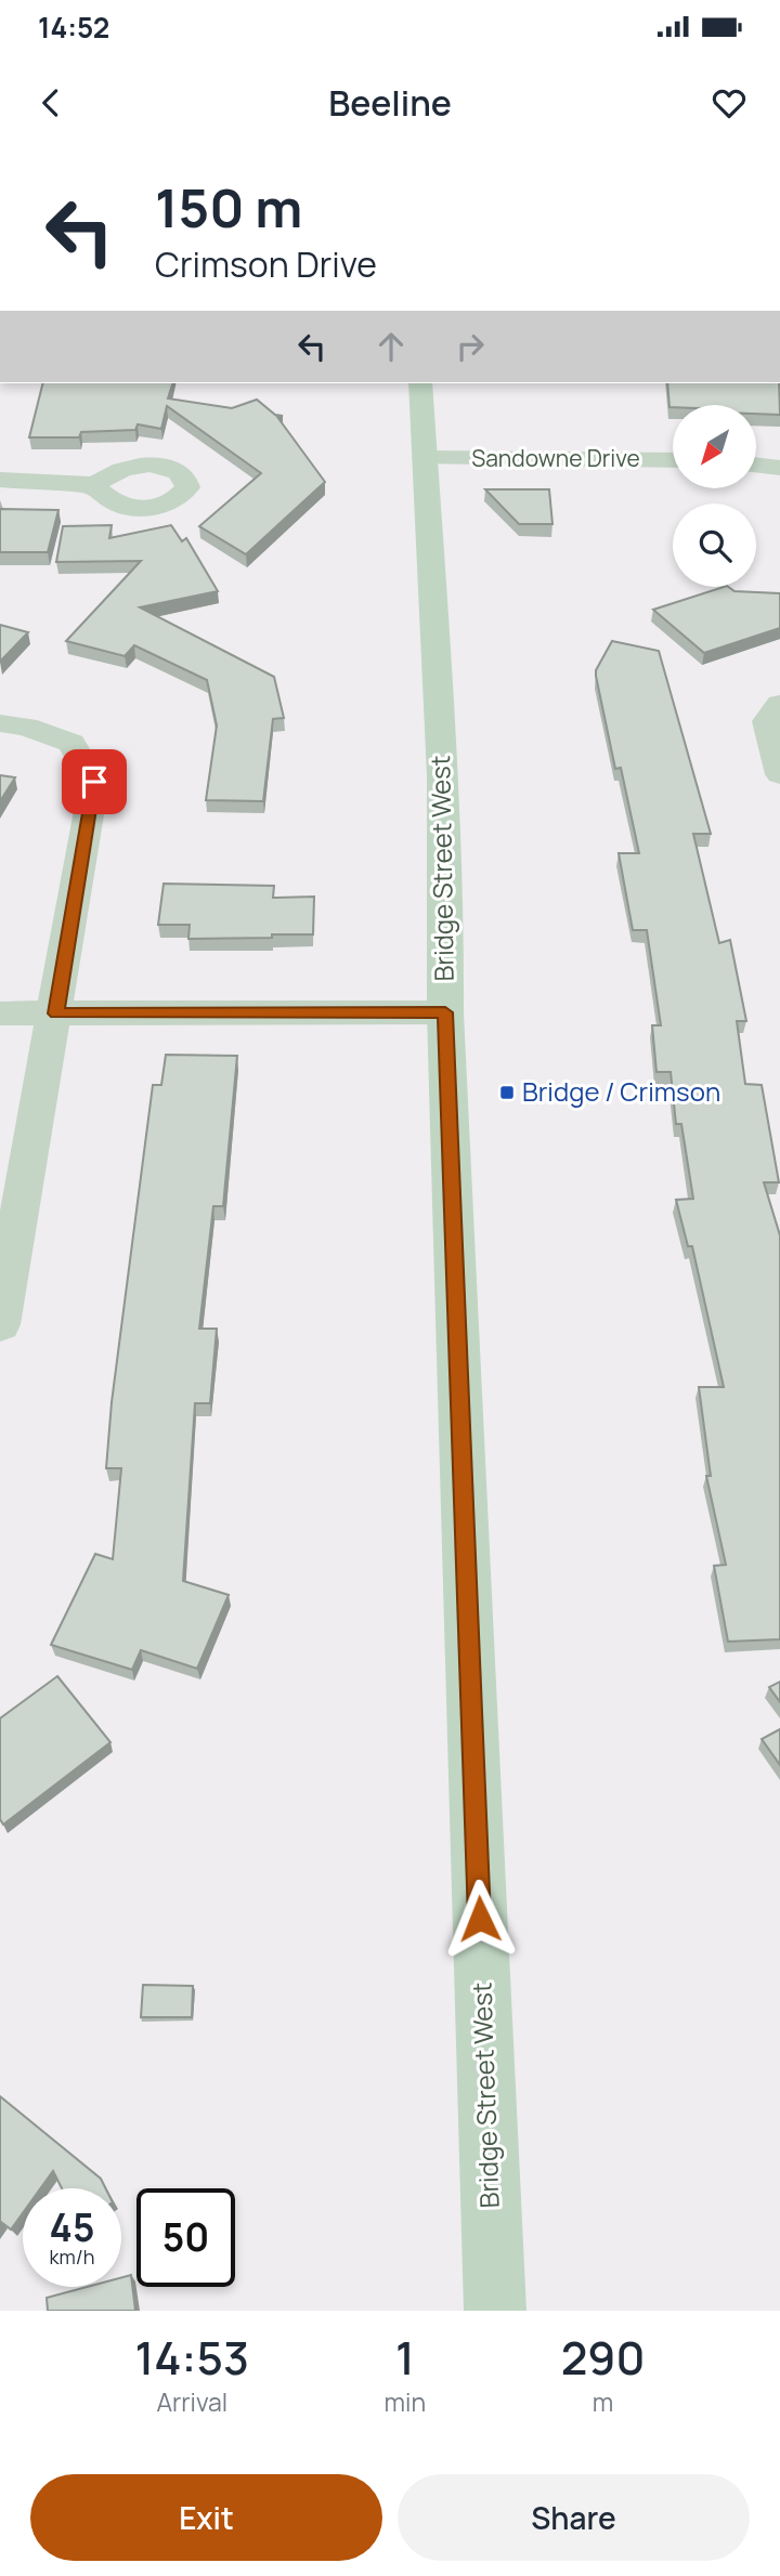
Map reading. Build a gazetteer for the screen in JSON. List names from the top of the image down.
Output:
{
  "streets": {
    "main road": ["Bridge Street West"],
    "street": ["Sandowne Drive"]
  },
  "crossings": [
    ["Sandowne Drive", "Bridge Street West"]
  ],
  "places": {
    "transit": ["Bridge / Crimson"]
  },
  "north": "bottom left",
  "page": {
    "status": "14:52",
    "header": "Beeline",
    "turn": ["150 m", "Crimson Drive"],
    "speed": "45 km/h",
    "limit": "50",
    "eta": [
      "14:53",
      "Arrival",
      "1",
      "min",
      "290",
      "m"
    ],
    "buttons": ["Exit", "Share"]
  }
}
